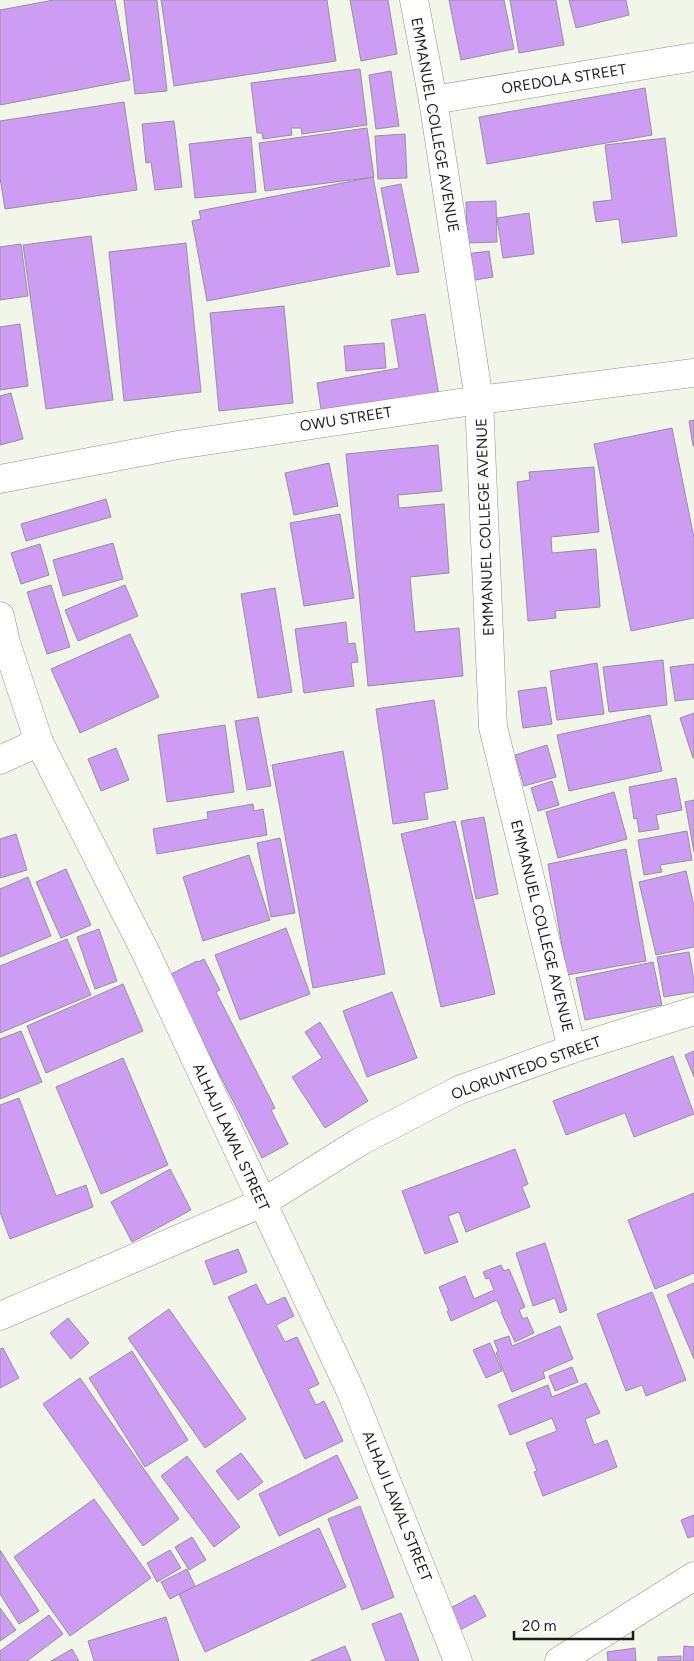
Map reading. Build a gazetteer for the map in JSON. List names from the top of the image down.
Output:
{
  "streets": {
    "street": [
      "OREDOLA STREET",
      "EMMANUEL COLLEGE AVENUE",
      "OWU STREET",
      "OLORUNTEDO STREET",
      "ALHAJI LAWAL STREET"
    ]
  },
  "crossings": [
    ["OREDOLA STREET", "EMMANUEL COLLEGE AVENUE"],
    ["EMMANUEL COLLEGE AVENUE", "OWU STREET"],
    ["EMMANUEL COLLEGE AVENUE", "OLORUNTEDO STREET"],
    ["OLORUNTEDO STREET", "ALHAJI LAWAL STREET"]
  ],
  "scale_bar": "20 m"
}
